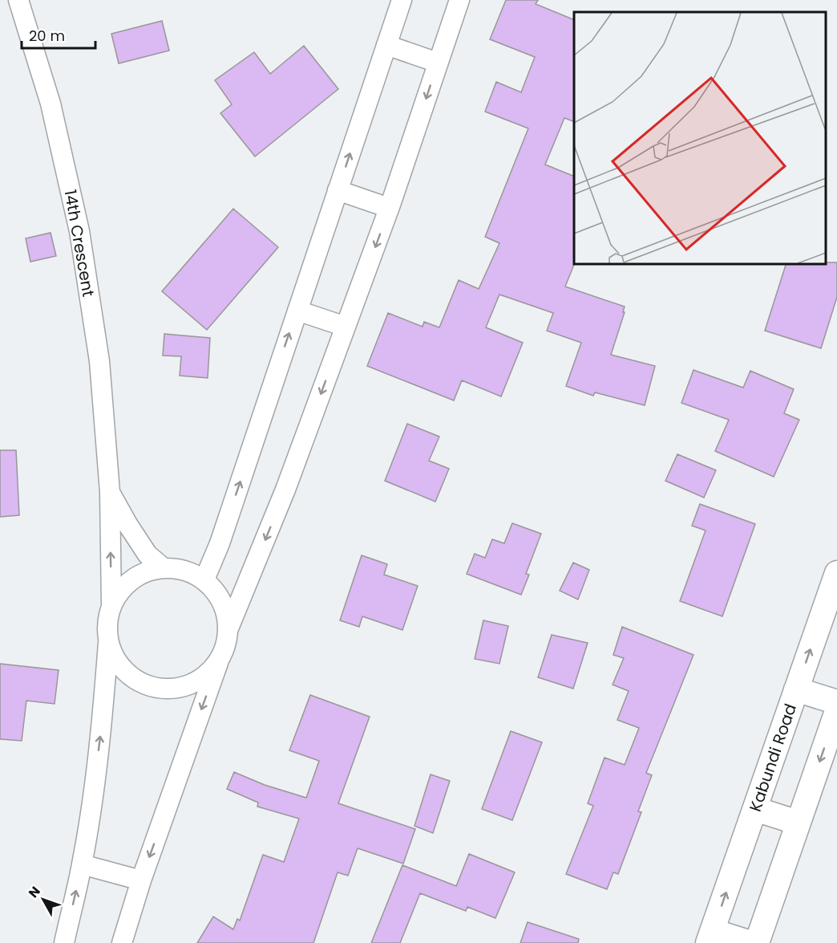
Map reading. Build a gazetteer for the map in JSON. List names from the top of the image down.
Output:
{
  "streets": {
    "street": ["14th Crescent", "Kabundi Road"]
  },
  "scale_bar": "20 m",
  "north": "top left"
}
